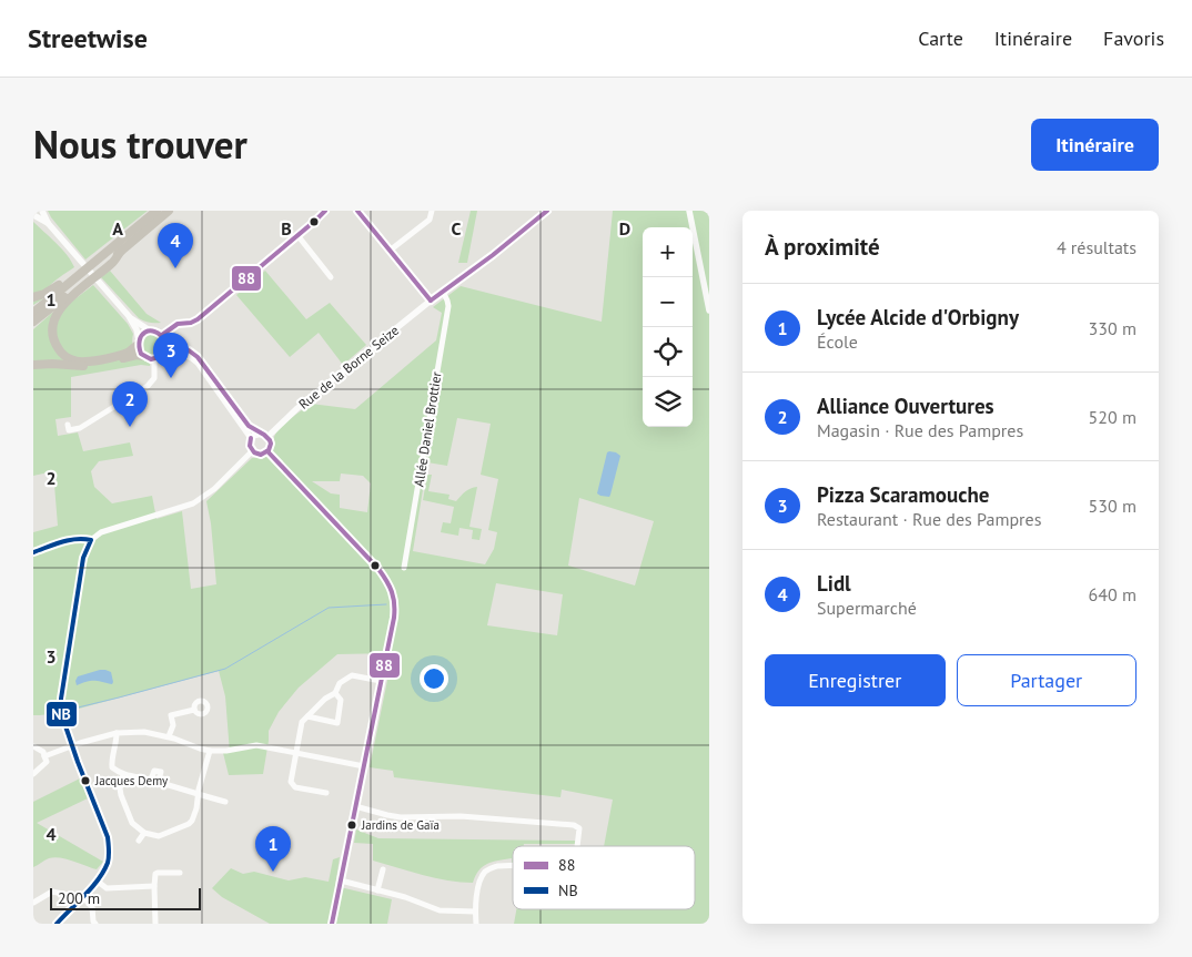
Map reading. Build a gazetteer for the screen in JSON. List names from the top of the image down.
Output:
{
  "streets": {
    "street": ["Rue de la Borne Seize", "Allée Daniel Brottier"]
  },
  "crossings": [
    ["Rue de la Borne Seize", "Allée Daniel Brottier"]
  ],
  "places": ["Jacques Demy", "Jardins de Gaïa"],
  "lines": ["transit line 88", "transit line NB"],
  "legend": ["88", "NB"],
  "scale_bar": "200 m",
  "page": {
    "header": "Streetwise",
    "nav": ["Carte", "Itinéraire", "Favoris"],
    "title": "Nous trouver",
    "buttons": [
      "Itinéraire",
      ["Enregistrer", "Partager"]
    ],
    "heading": ["À proximité", "4 résultats"],
    "pins": [
      "4",
      "3",
      "2",
      "1"
    ],
    "map_buttons": ["+", "−"],
    "list": [
      {
        "mark": "1",
        "name": "Lycée Alcide d'Orbigny",
        "note": "École",
        "value": "330 m"
      },
      {
        "mark": "2",
        "name": "Alliance Ouvertures",
        "note": "Magasin · Rue des Pampres",
        "value": "520 m"
      },
      {
        "mark": "3",
        "name": "Pizza Scaramouche",
        "note": "Restaurant · Rue des Pampres",
        "value": "530 m"
      },
      {
        "mark": "4",
        "name": "Lidl",
        "note": "Supermarché",
        "value": "640 m"
      }
    ],
    "scale": "200 m"
  },
  "grid": {
    "columns": [
      "A",
      "B",
      "C",
      "D"
    ],
    "rows": [
      "1",
      "2",
      "3",
      "4"
    ]
  }
}
